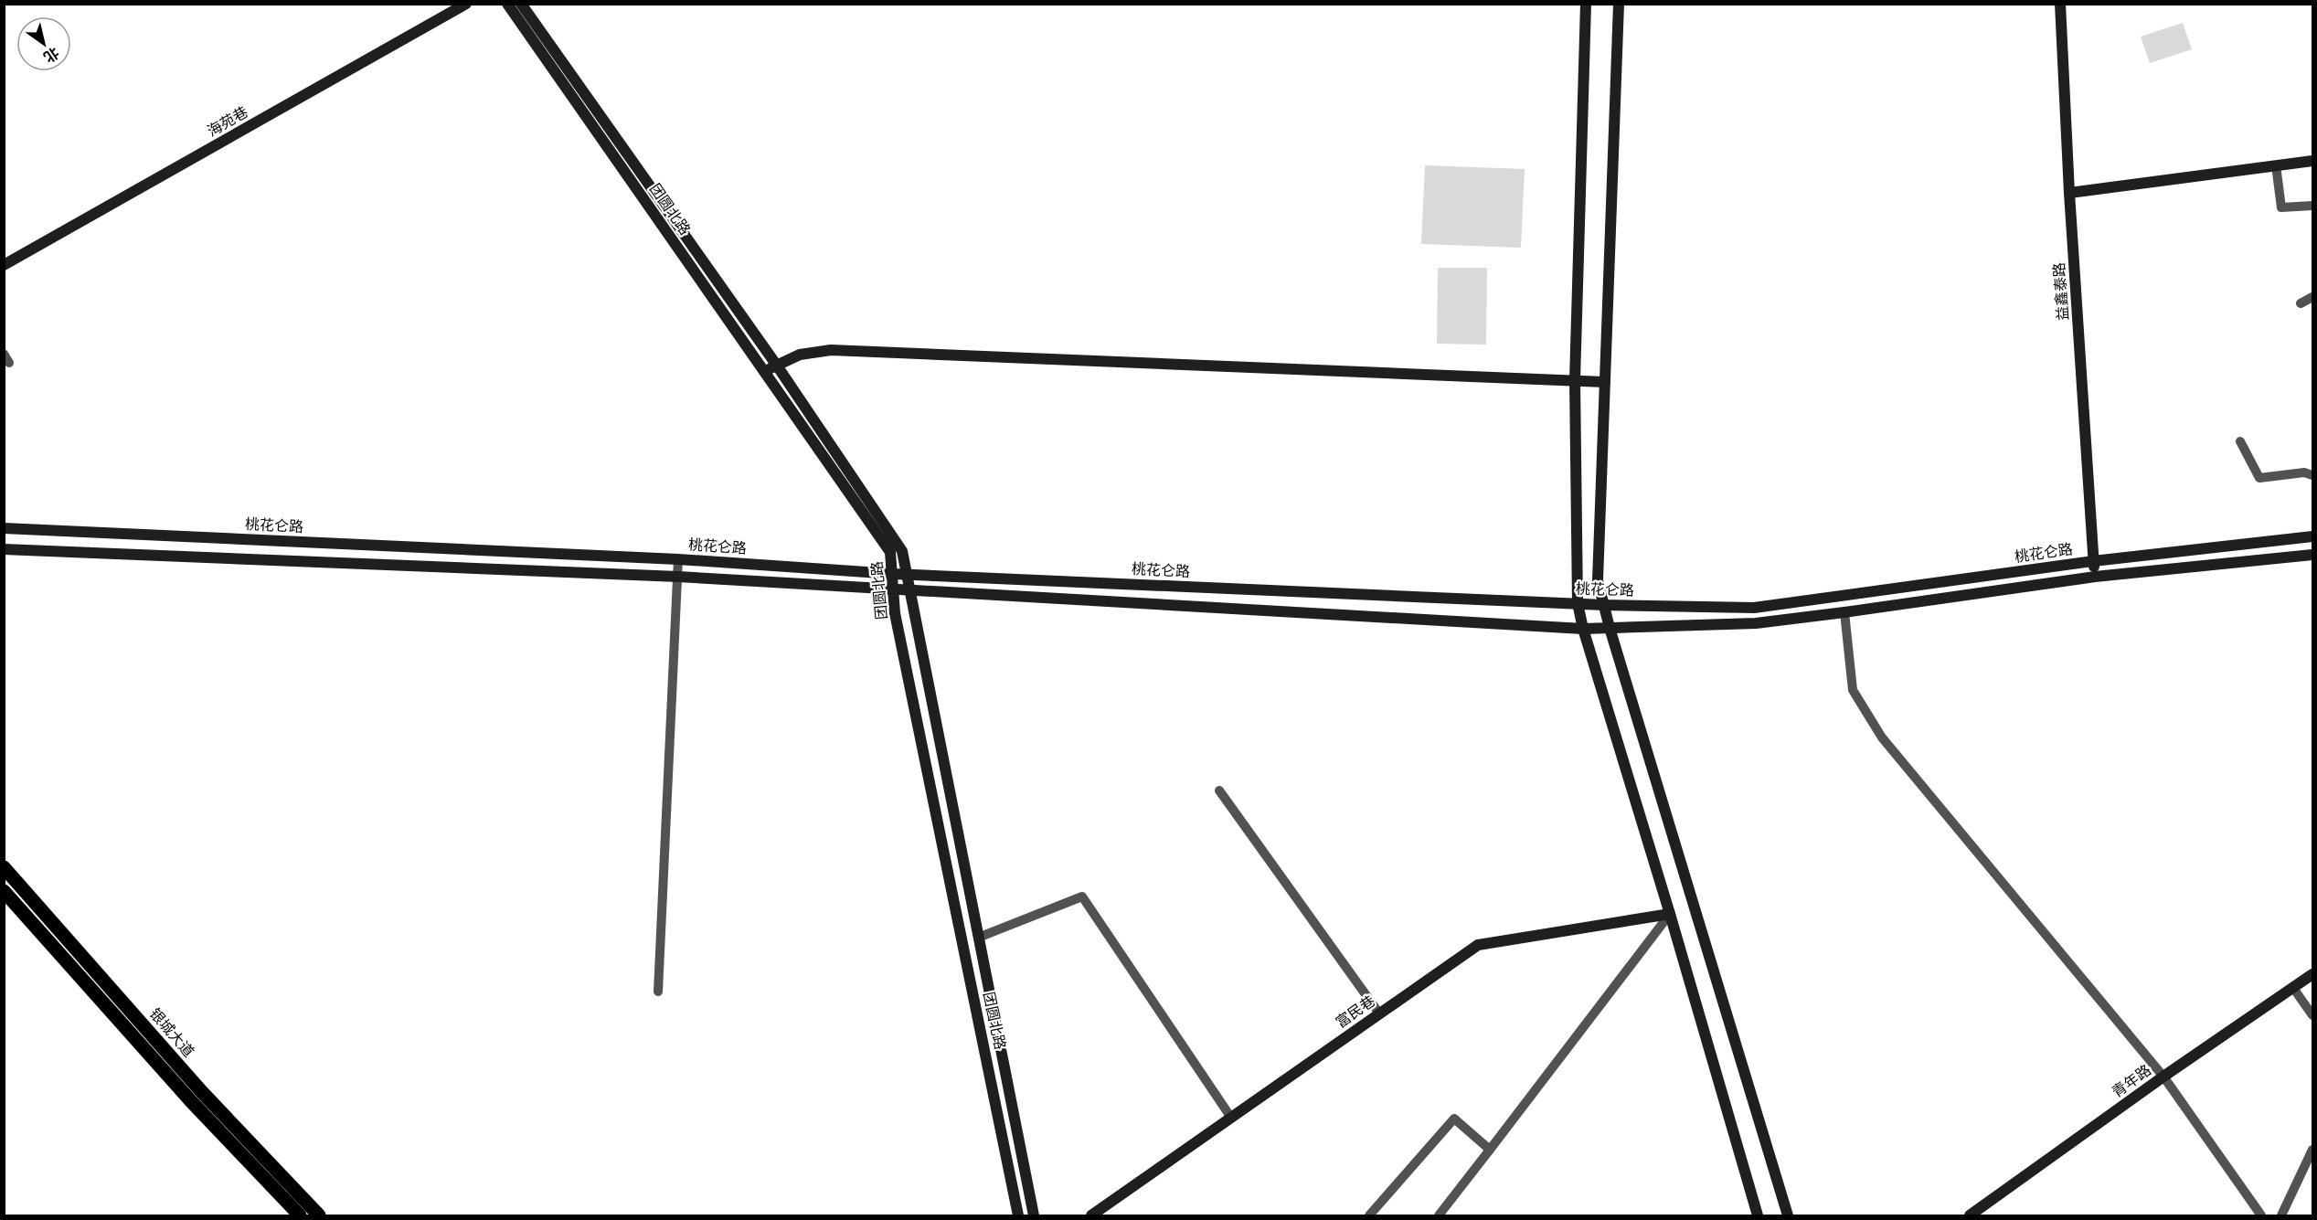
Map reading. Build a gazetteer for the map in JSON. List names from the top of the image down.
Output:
{
  "streets": {
    "main road": [
      "海苑巷",
      "团圆北路",
      "益鑫泰路",
      "桃花仑路",
      "富民巷",
      "银城大道",
      "青年路"
    ]
  },
  "crossings": [
    ["团圆北路", "桃花仑路"],
    ["益鑫泰路", "桃花仑路"]
  ],
  "north": "bottom right"
}
